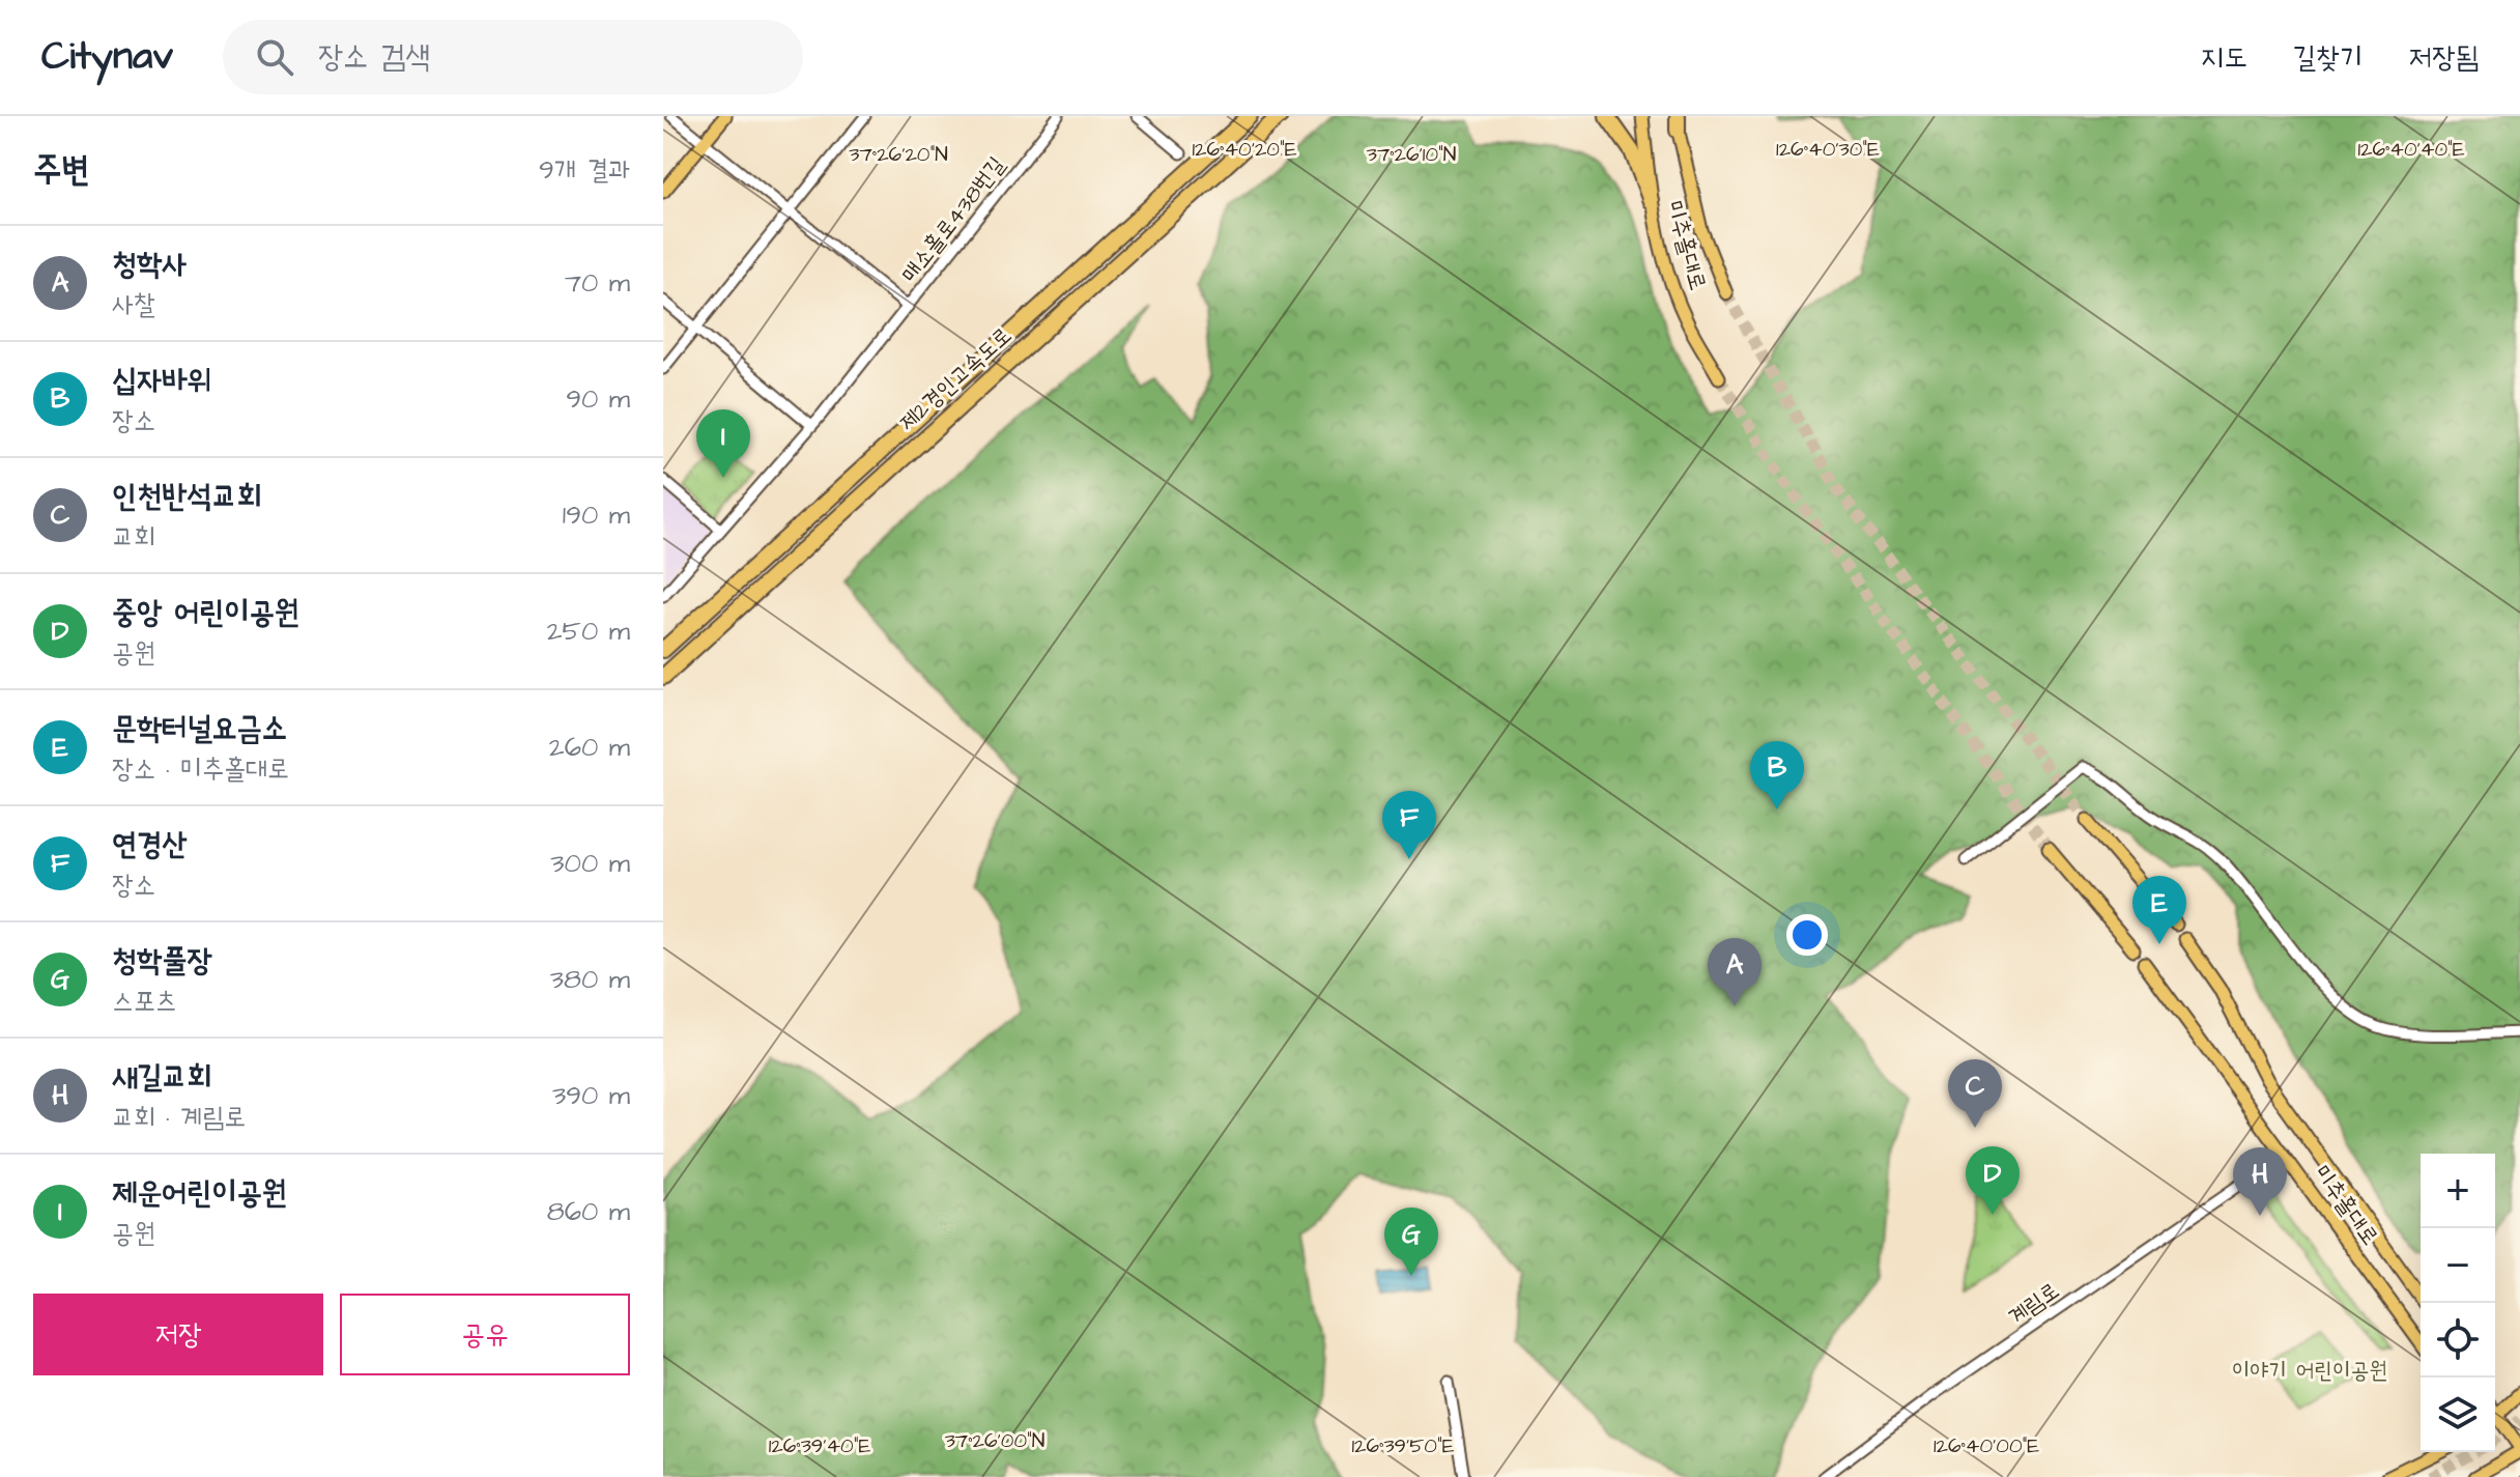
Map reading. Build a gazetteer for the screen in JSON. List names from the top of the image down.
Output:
{
  "streets": {
    "highway": ["제2경인고속도로"],
    "main road": ["미추홀대로"],
    "street": ["매소홀로438번길", "계림로"]
  },
  "parks": ["이야기 어린이공원"],
  "page": {
    "header": "Citynav",
    "search": "장소 검색",
    "nav": ["지도", "길찾기", "저장됨"],
    "heading": ["주변", "9개 결과"],
    "list": [
      {
        "mark": "A",
        "name": "청학사",
        "note": "사찰",
        "value": "70 m"
      },
      {
        "mark": "B",
        "name": "십자바위",
        "note": "장소",
        "value": "90 m"
      },
      {
        "mark": "C",
        "name": "인천반석교회",
        "note": "교회",
        "value": "190 m"
      },
      {
        "mark": "D",
        "name": "중앙 어린이공원",
        "note": "공원",
        "value": "250 m"
      },
      {
        "mark": "E",
        "name": "문학터널요금소",
        "note": "장소 · 미추홀대로",
        "value": "260 m"
      },
      {
        "mark": "F",
        "name": "연경산",
        "note": "장소",
        "value": "300 m"
      },
      {
        "mark": "G",
        "name": "청학풀장",
        "note": "스포츠",
        "value": "380 m"
      },
      {
        "mark": "H",
        "name": "새길교회",
        "note": "교회 · 계림로",
        "value": "390 m"
      },
      {
        "mark": "I",
        "name": "제운어린이공원",
        "note": "공원",
        "value": "860 m"
      }
    ],
    "pins": [
      "I",
      "B",
      "F",
      "E",
      "A",
      "C",
      "D",
      "H",
      "G"
    ],
    "map_buttons": ["+", "−"],
    "buttons": ["저장", "공유"]
  },
  "coordinates": [
    "126°40'30\"E",
    "126°40'20\"E",
    "126°40'40\"E",
    "37°26'20\"N",
    "37°26'10\"N",
    "37°26'00\"N",
    "126°39'40\"E",
    "126°39'50\"E",
    "126°40'00\"E"
  ]
}
